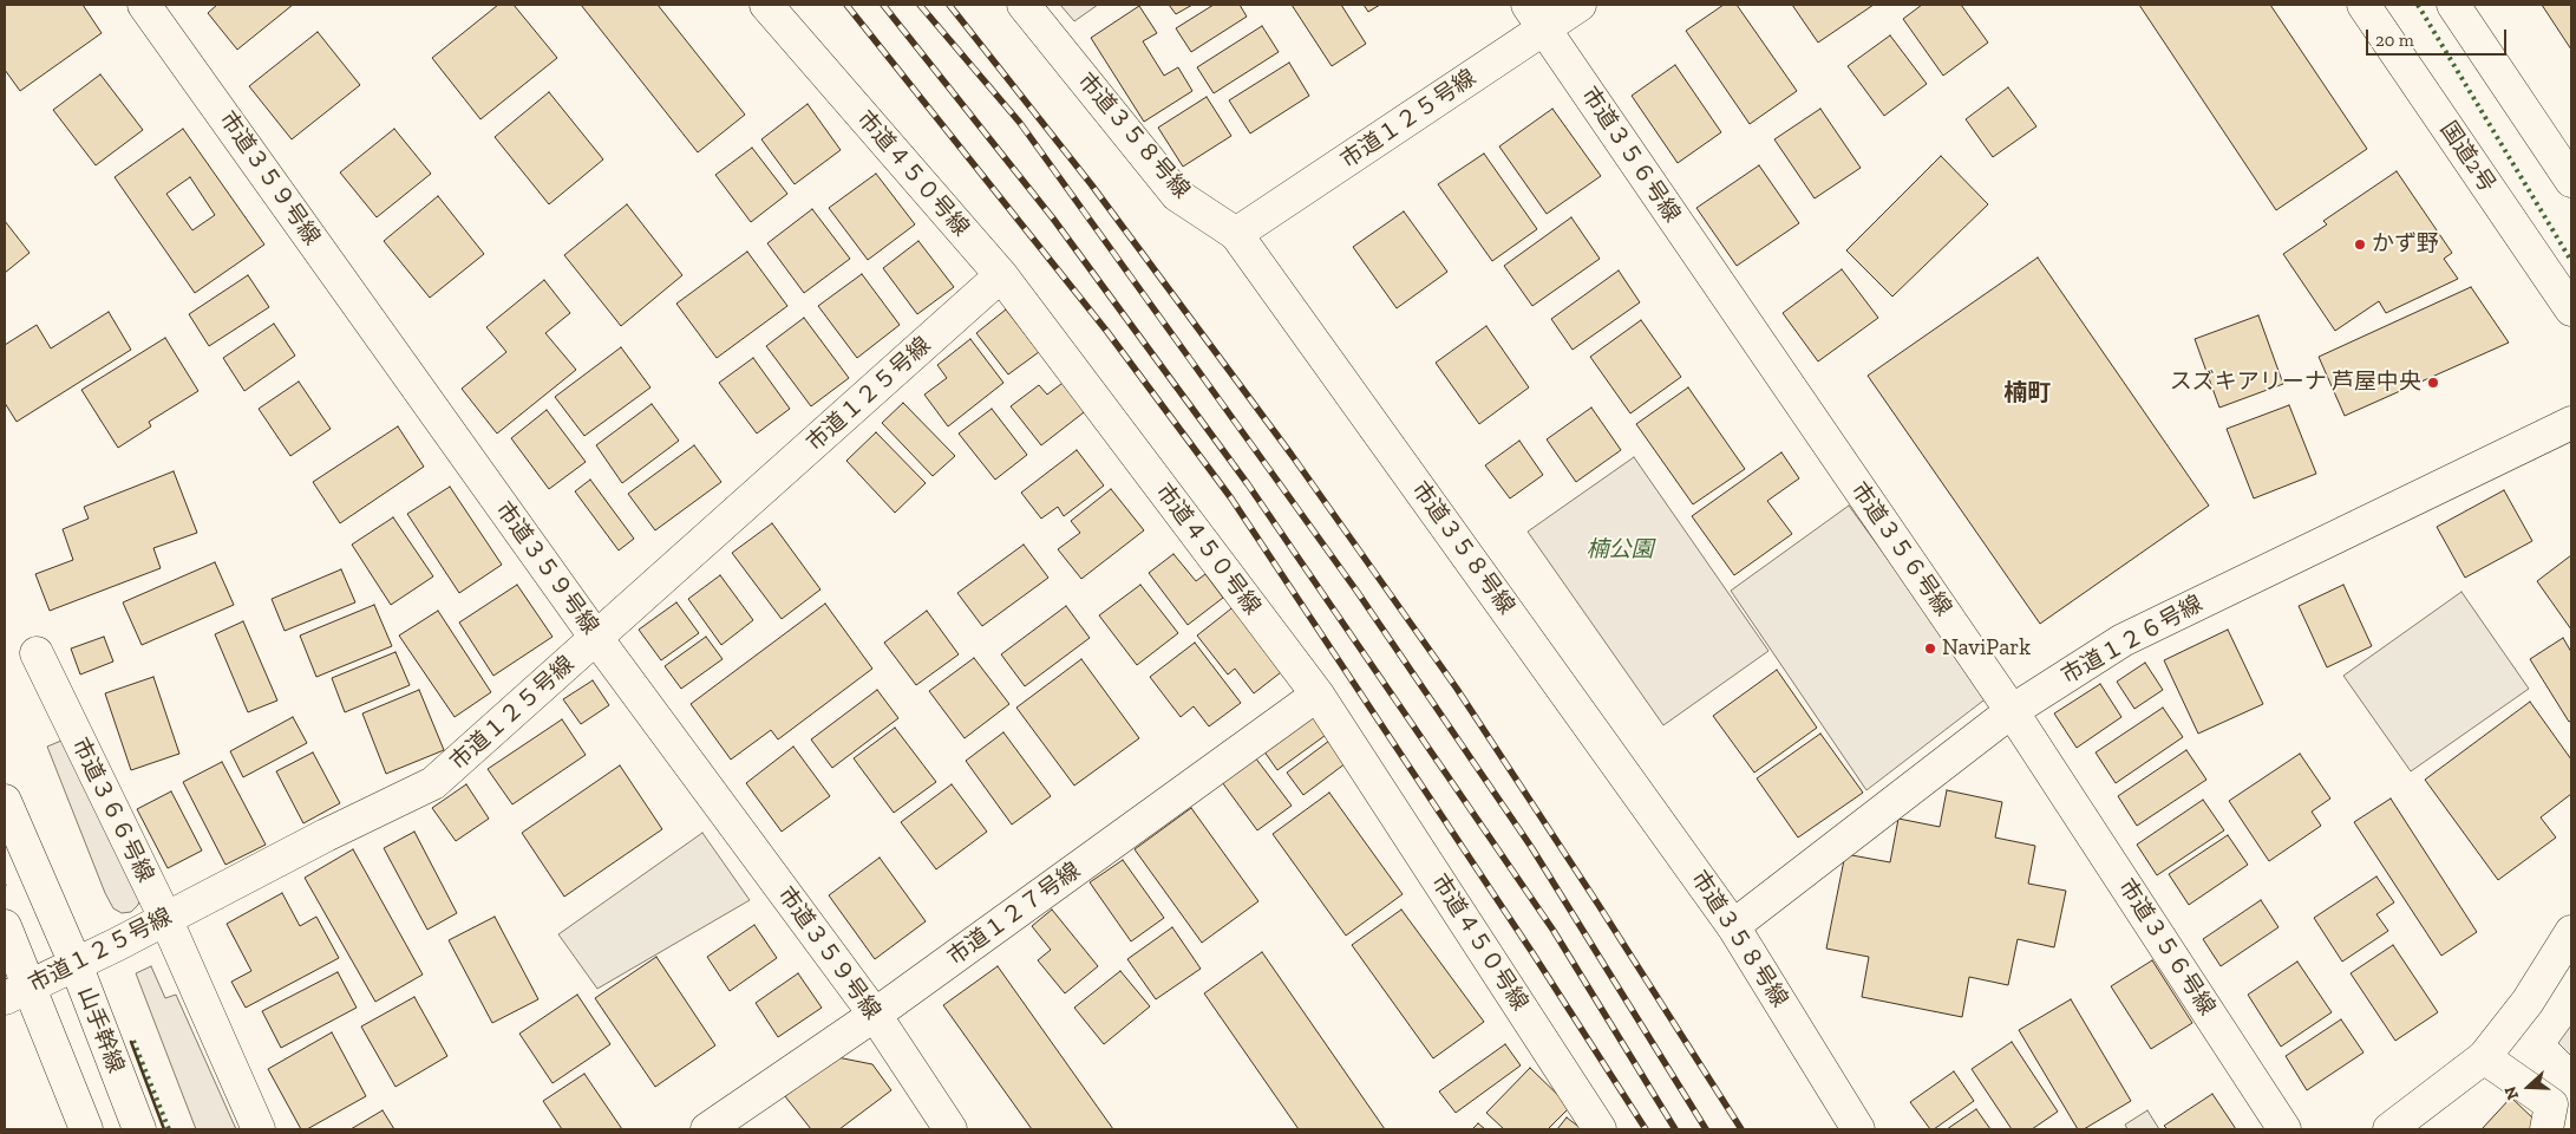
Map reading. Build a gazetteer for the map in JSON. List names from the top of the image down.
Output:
{
  "streets": {
    "main road": [
      "市道１２５号線",
      "市道３５８号線",
      "市道３５６号線",
      "国道2号",
      "市道４５０号線",
      "市道３５９号線",
      "市道１２６号線",
      "市道３６６号線",
      "市道１２７号線",
      "山手幹線"
    ]
  },
  "crossings": [
    ["市道１２５号線", "市道３５８号線"],
    ["市道１２５号線", "市道３５６号線"],
    ["市道１２５号線", "市道４５０号線"],
    ["市道１２５号線", "市道３５９号線"],
    ["市道１２５号線", "市道３６６号線"],
    ["市道１２５号線", "山手幹線"],
    ["市道３５８号線", "市道１２６号線"],
    ["市道３５６号線", "市道１２６号線"],
    ["市道４５０号線", "市道１２７号線"],
    ["市道３５９号線", "市道１２７号線"]
  ],
  "districts": ["楠町"],
  "parks": ["楠公園"],
  "places": ["かず野", "スズキアリーナ 芦屋中央", "NaviPark"],
  "scale_bar": "20 m",
  "north": "left"
}
